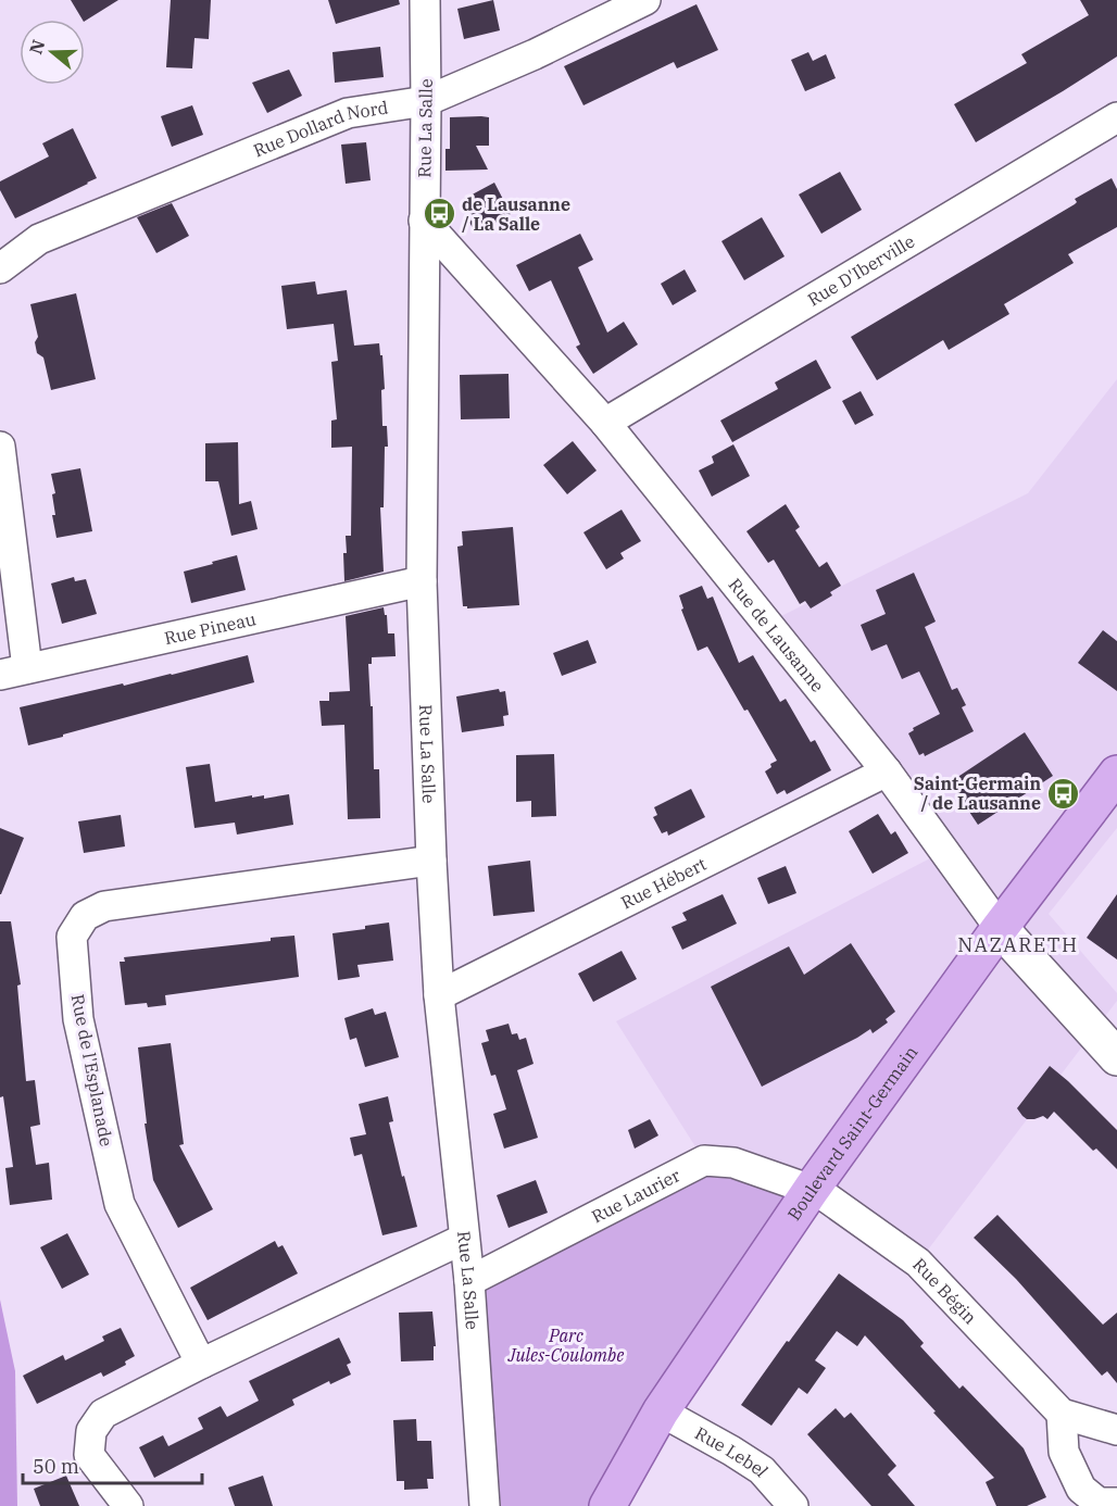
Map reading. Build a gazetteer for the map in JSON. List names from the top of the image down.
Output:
{
  "streets": {
    "main road": ["Boulevard Saint-Germain"],
    "street": [
      "Rue La Salle",
      "Rue Dollard Nord",
      "Rue D'Iberville",
      "Rue Pineau",
      "Rue de Lausanne",
      "Rue Hébert",
      "Rue de l'Esplanade",
      "Rue Laurier",
      "Rue Bégin",
      "Rue Lebel"
    ]
  },
  "crossings": [
    ["Rue La Salle", "Rue Dollard Nord"],
    ["Rue La Salle", "Rue Pineau"],
    ["Rue La Salle", "Rue de Lausanne"],
    ["Rue La Salle", "Rue Hébert"],
    ["Rue La Salle", "Rue de l'Esplanade"],
    ["Rue La Salle", "Rue Laurier"],
    ["Rue D'Iberville", "Rue de Lausanne"],
    ["Rue de Lausanne", "Rue Hébert"],
    ["Rue de Lausanne", "Boulevard Saint-Germain"],
    ["Boulevard Saint-Germain", "Rue Laurier"],
    ["Boulevard Saint-Germain", "Rue Bégin"],
    ["Boulevard Saint-Germain", "Rue Lebel"],
    ["Rue Laurier", "Rue Bégin"]
  ],
  "districts": ["NAZARETH"],
  "parks": ["Parc Jules-Coulombe"],
  "places": {
    "bus stop": ["de Lausanne / La Salle", "Saint-Germain / de Lausanne"]
  },
  "scale_bar": "50 m",
  "north": "left"
}
